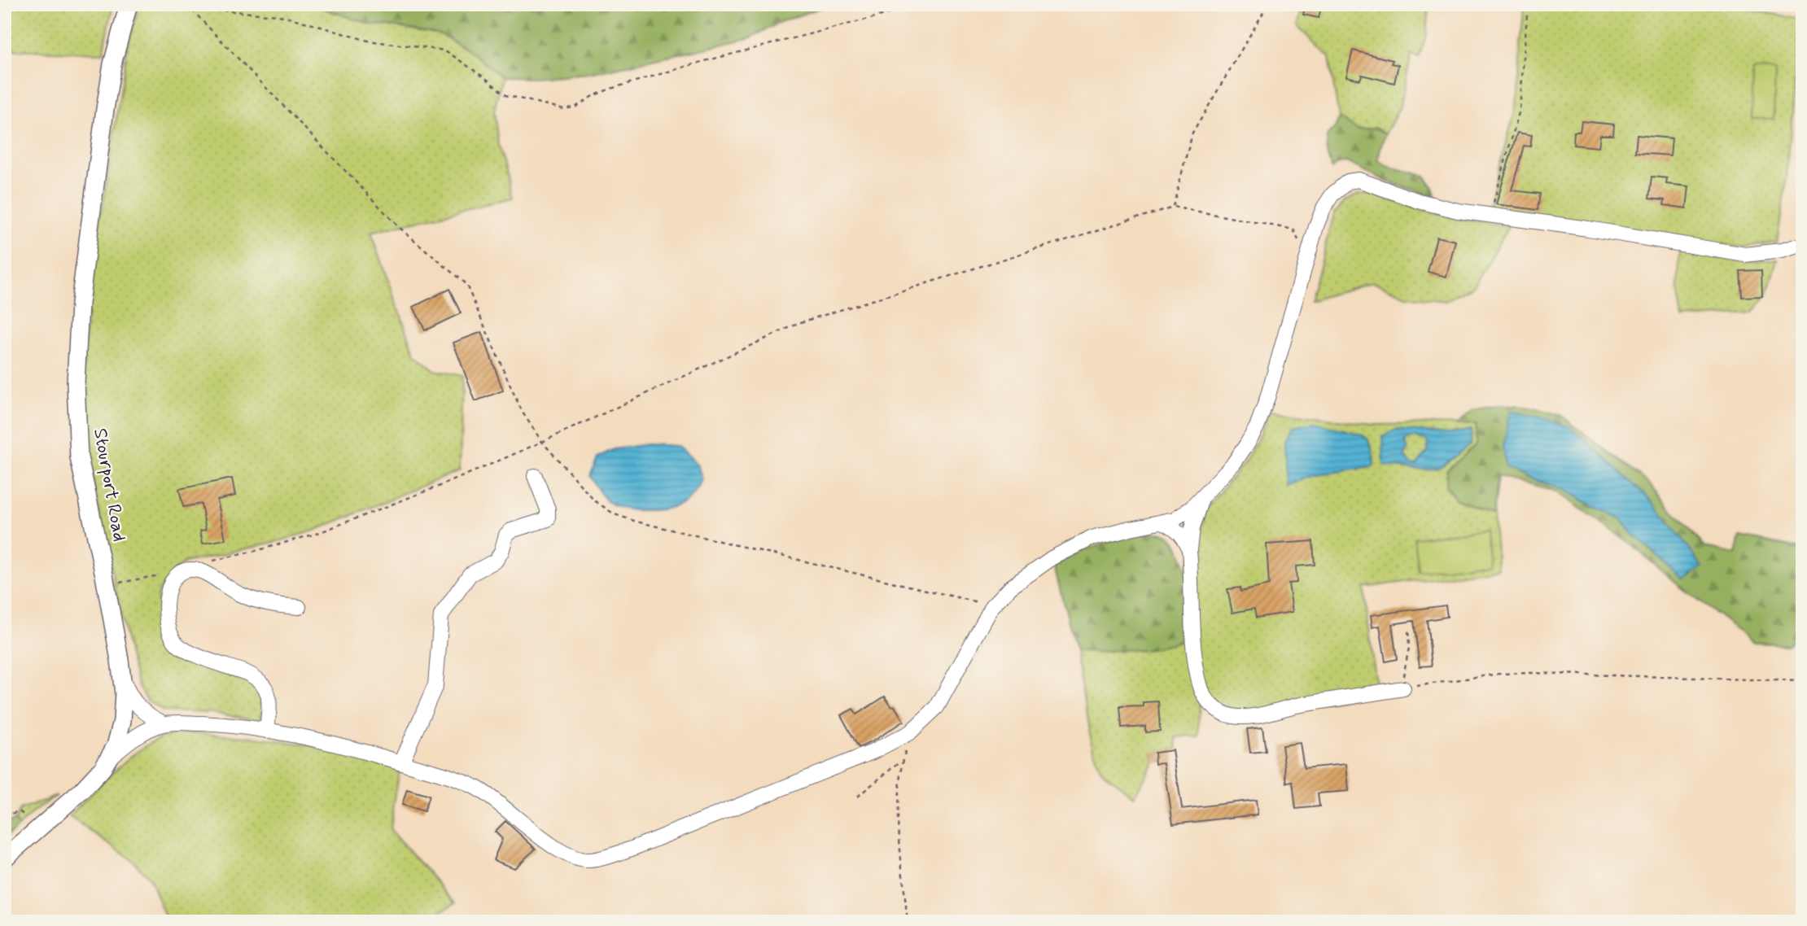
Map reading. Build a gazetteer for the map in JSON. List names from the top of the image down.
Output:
{
  "streets": {
    "main road": ["Stourport Road"]
  }
}
